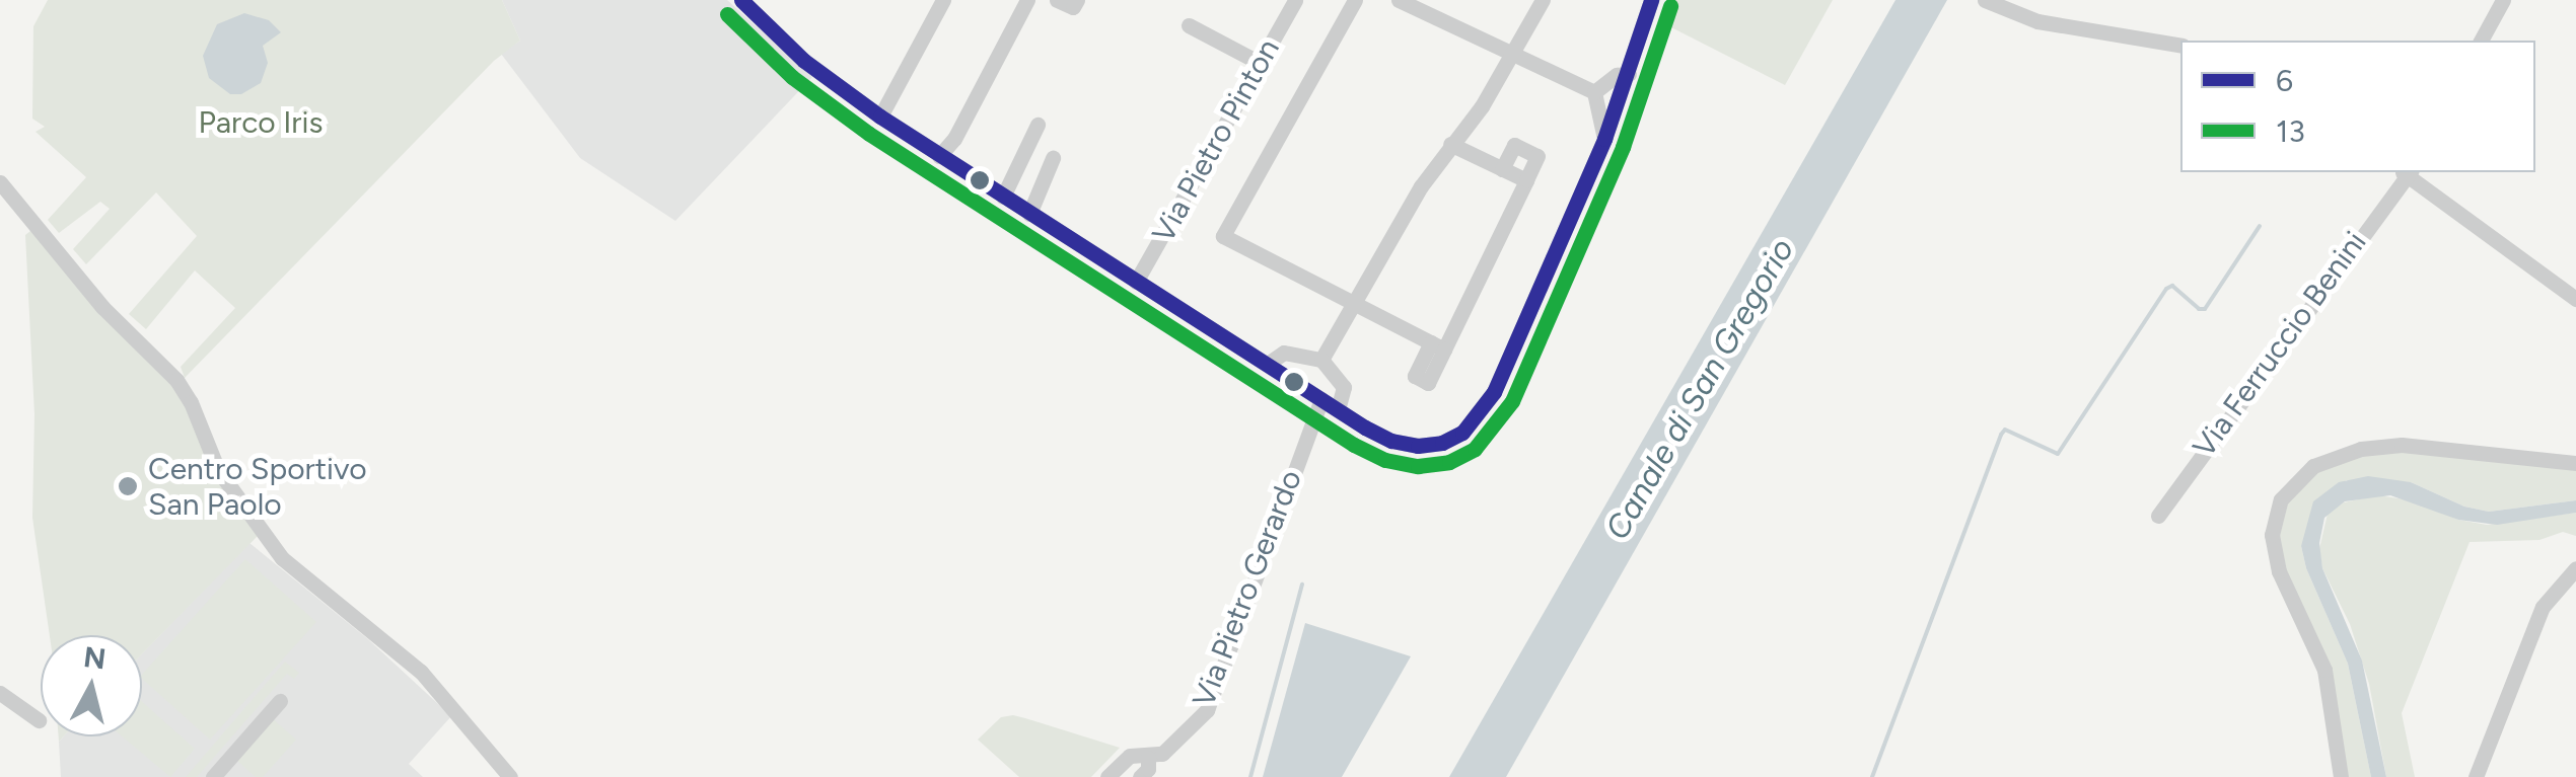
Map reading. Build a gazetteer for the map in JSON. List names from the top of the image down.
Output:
{
  "streets": {
    "street": ["Via Pietro Pinton", "Via Ferruccio Benini", "Via Pietro Gerardo"]
  },
  "water": ["Canale di San Gregorio"],
  "parks": ["Parco Iris"],
  "places": ["Centro Sportivo San Paolo"],
  "lines": ["transit line 6", "transit line 13"],
  "legend": ["6", "13"],
  "north": "top"
}
